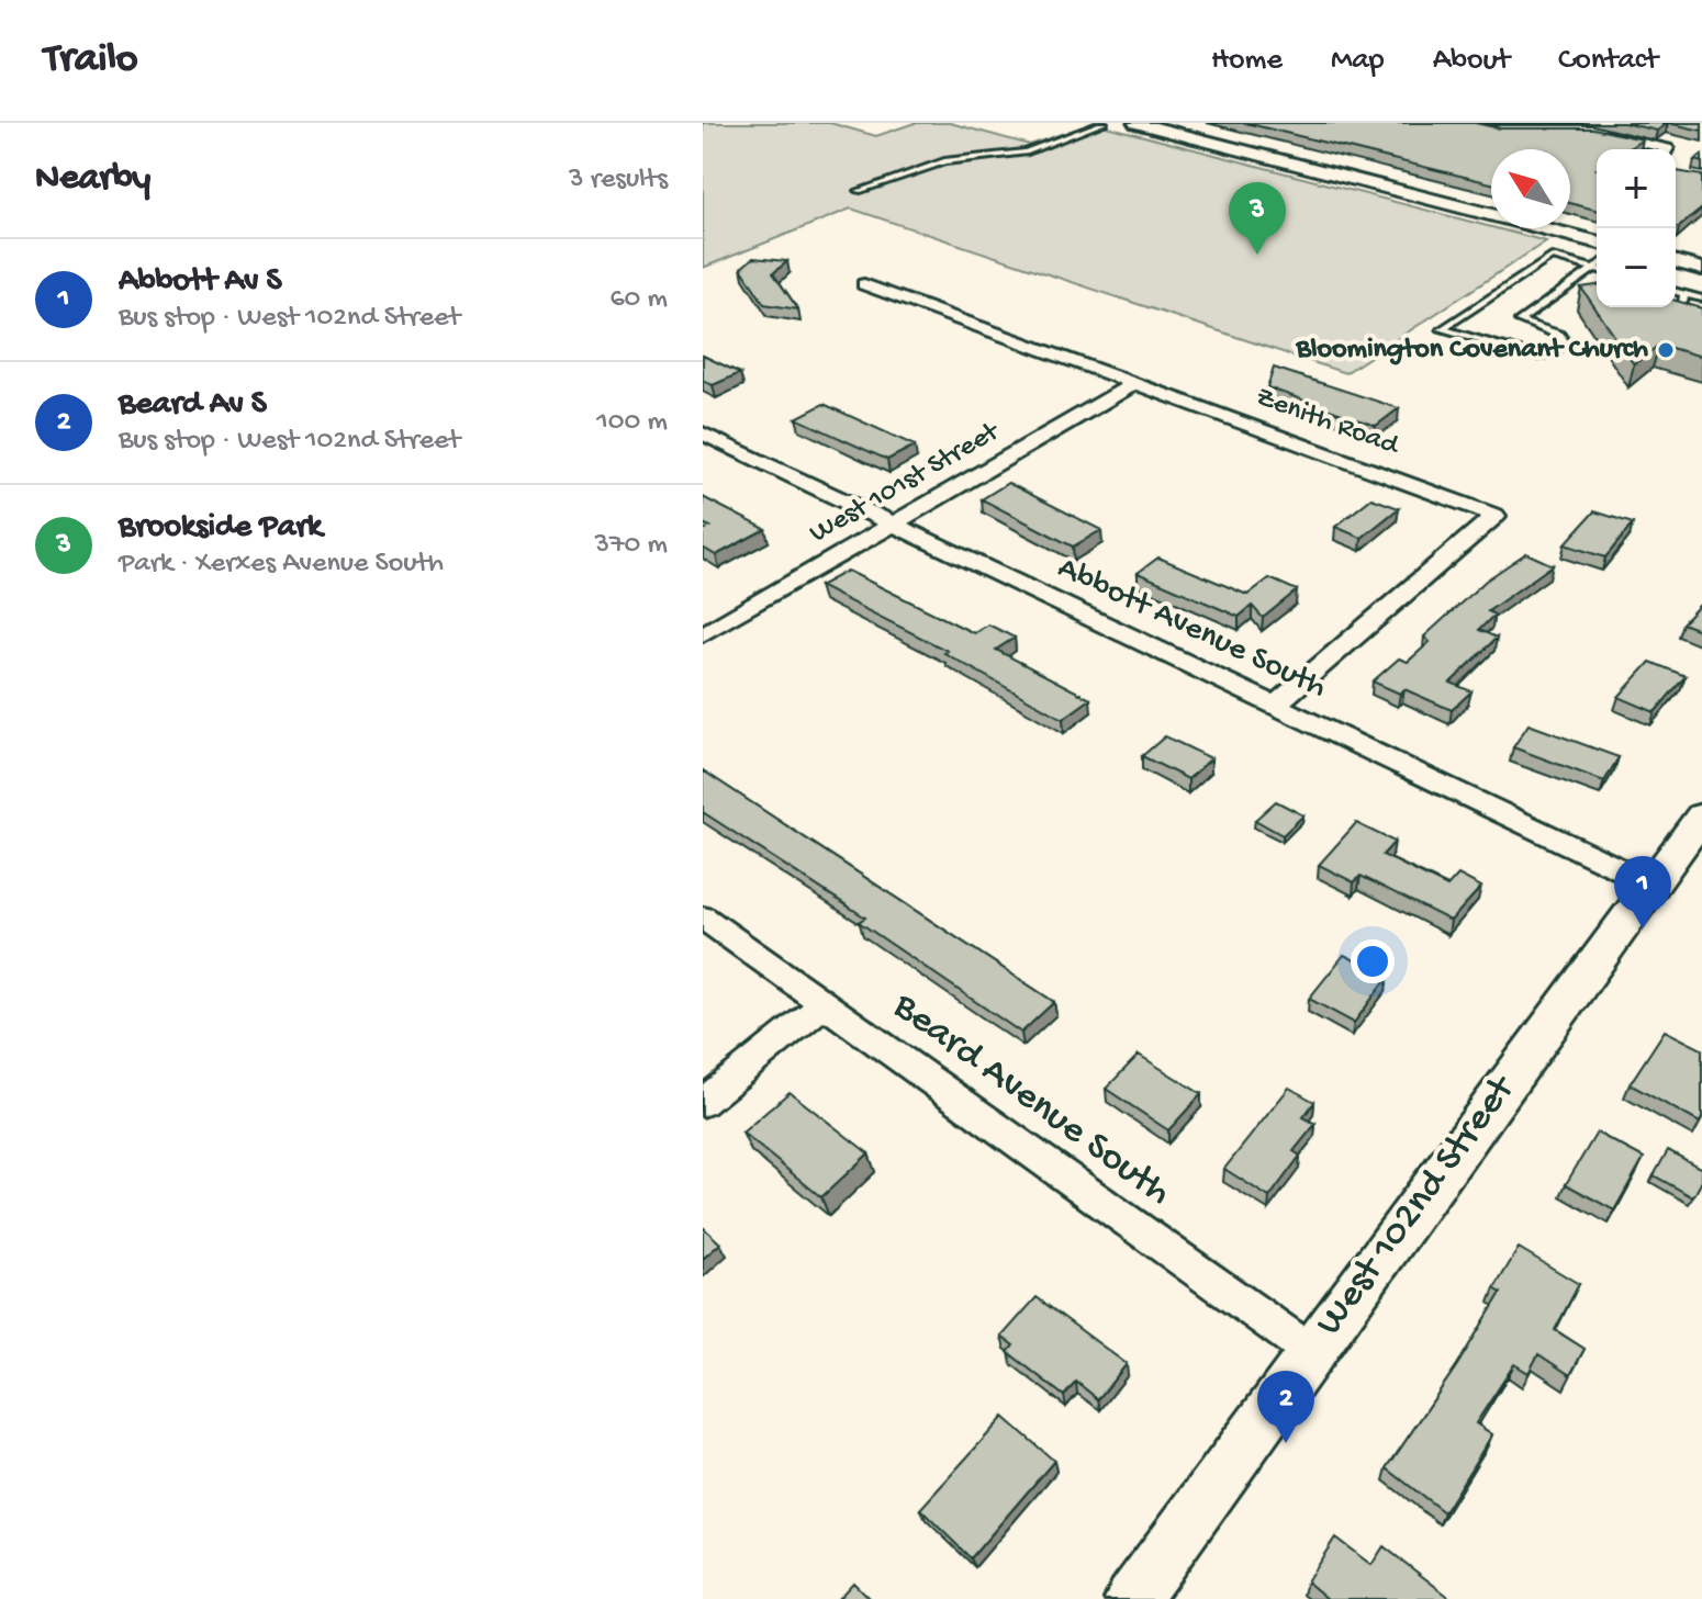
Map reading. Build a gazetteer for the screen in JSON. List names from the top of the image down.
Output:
{
  "streets": {
    "street": [
      "Zenith Road",
      "West 101st Street",
      "Abbott Avenue South",
      "Beard Avenue South",
      "West 102nd Street"
    ]
  },
  "crossings": [
    ["Zenith Road", "West 101st Street"],
    ["Zenith Road", "Abbott Avenue South"],
    ["West 101st Street", "Abbott Avenue South"],
    ["Abbott Avenue South", "West 102nd Street"],
    ["Beard Avenue South", "West 102nd Street"]
  ],
  "places": ["Bloomington Covenant Church"],
  "north": "top left",
  "page": {
    "header": "Trailo",
    "nav": [
      "Home",
      "Map",
      "About",
      "Contact"
    ],
    "heading": ["Nearby", "3 results"],
    "map_buttons": ["+", "−"],
    "pins": ["3", "1", "2"],
    "list": [
      {
        "mark": "1",
        "name": "Abbott Av S",
        "note": "Bus stop · West 102nd Street",
        "value": "60 m"
      },
      {
        "mark": "2",
        "name": "Beard Av S",
        "note": "Bus stop · West 102nd Street",
        "value": "100 m"
      },
      {
        "mark": "3",
        "name": "Brookside Park",
        "note": "Park · Xerxes Avenue South",
        "value": "370 m"
      }
    ]
  }
}
